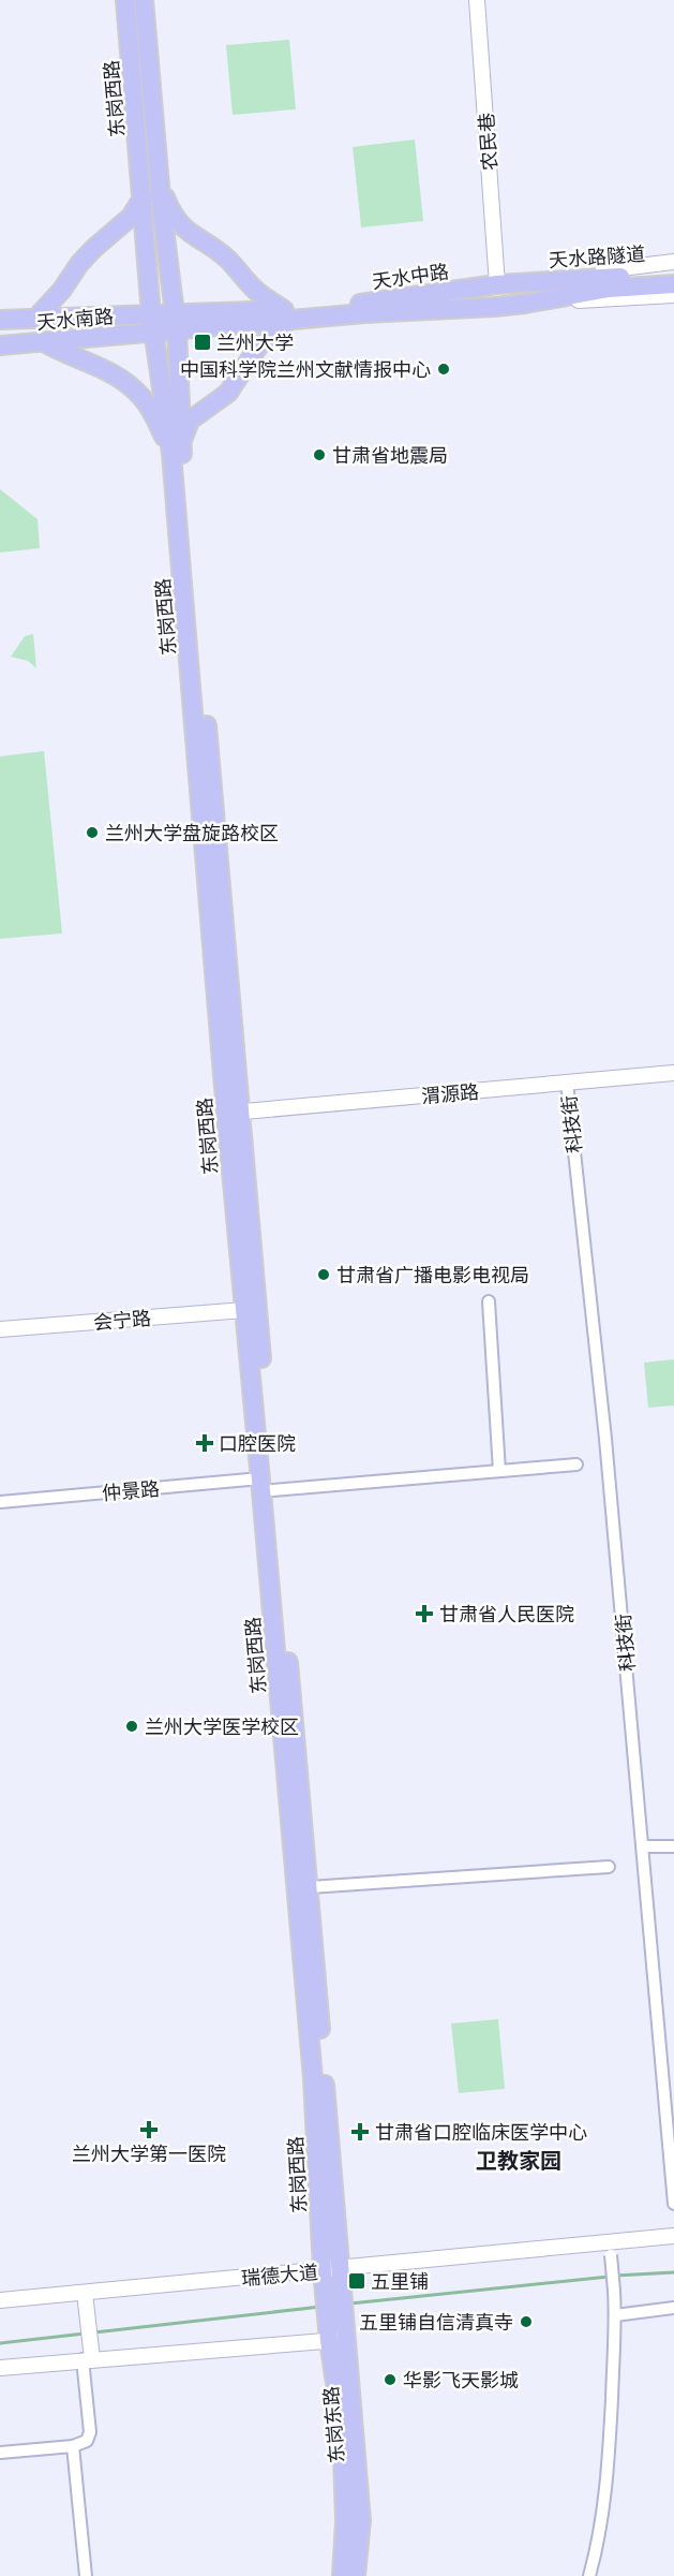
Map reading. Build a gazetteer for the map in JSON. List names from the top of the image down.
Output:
{
  "streets": {
    "main road": [
      "东岗西路",
      "天水路隧道",
      "天水中路",
      "天水南路",
      "东岗东路"
    ],
    "street": [
      "农民巷",
      "渭源路",
      "科技街",
      "会宁路",
      "仲景路",
      "瑞德大道"
    ]
  },
  "crossings": [
    ["东岗西路", "天水中路"],
    ["东岗西路", "天水南路"],
    ["东岗西路", "渭源路"],
    ["东岗西路", "会宁路"],
    ["东岗西路", "仲景路"],
    ["东岗西路", "瑞德大道"],
    ["东岗西路", "东岗东路"],
    ["农民巷", "天水中路"],
    ["天水路隧道", "天水中路"],
    ["天水中路", "天水南路"],
    ["渭源路", "科技街"],
    ["瑞德大道", "东岗东路"]
  ],
  "districts": ["卫教家园"],
  "places": {
    "transit": ["兰州大学", "五里铺"],
    "other": [
      "中国科学院兰州文献情报中心",
      "甘肃省地震局",
      "兰州大学盘旋路校区",
      "甘肃省广播电影电视局",
      "兰州大学医学校区",
      "五里铺自信清真寺",
      "华影飞天影城"
    ],
    "health": [
      "口腔医院",
      "甘肃省人民医院",
      "兰州大学第一医院",
      "甘肃省口腔临床医学中心"
    ]
  }
}
